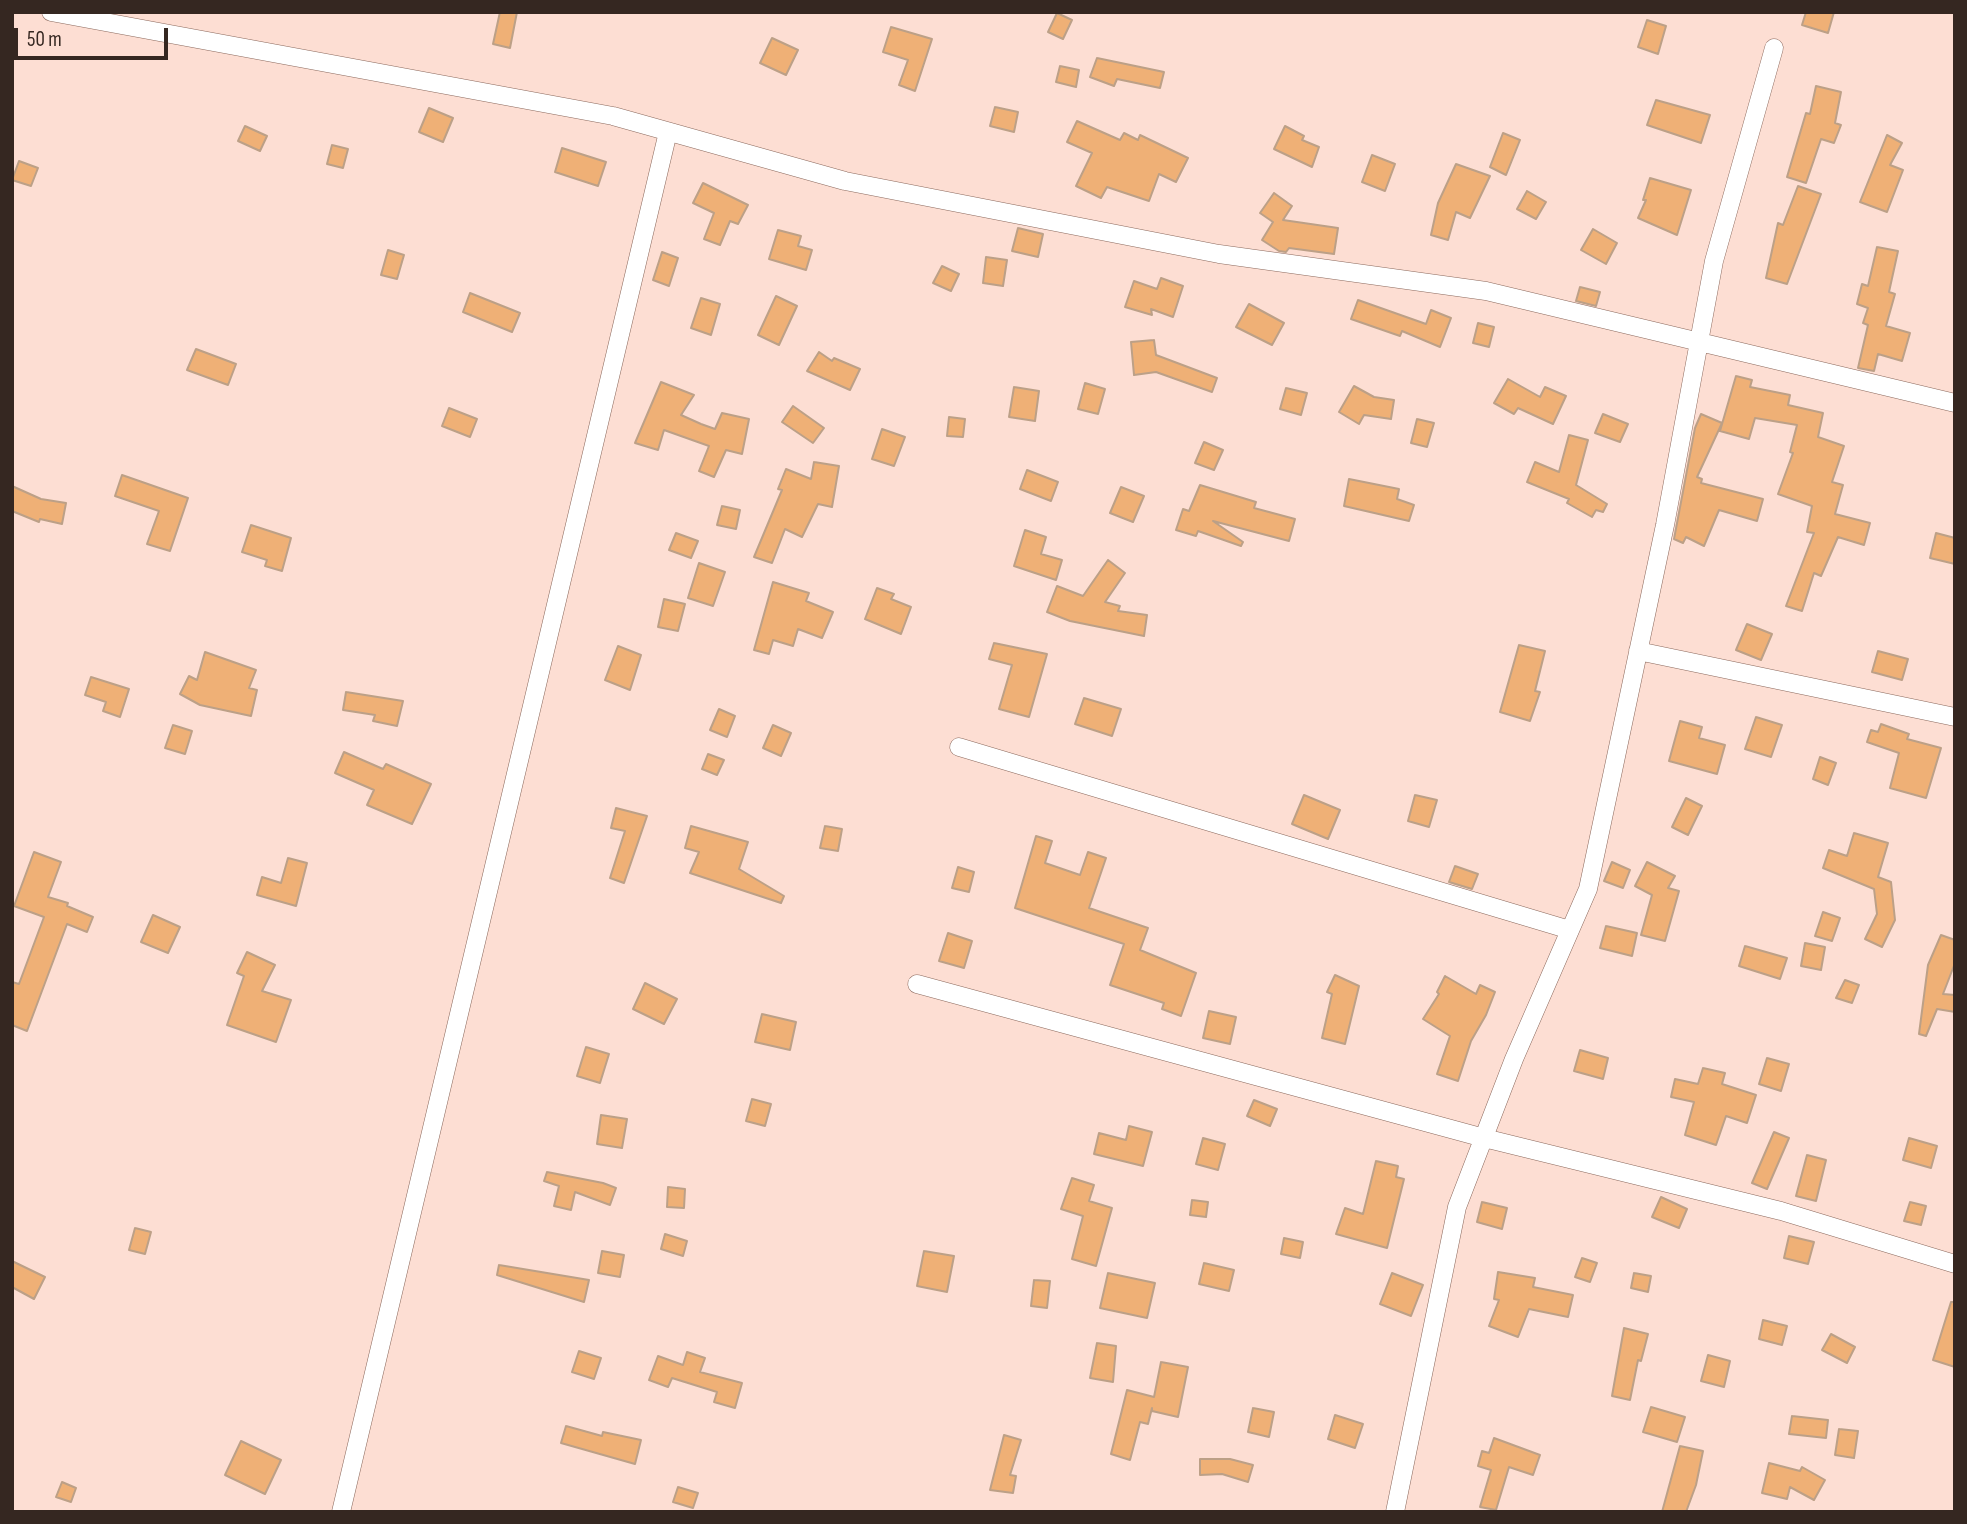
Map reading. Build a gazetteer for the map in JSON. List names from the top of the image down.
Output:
{
  "scale_bar": "50 m"
}
